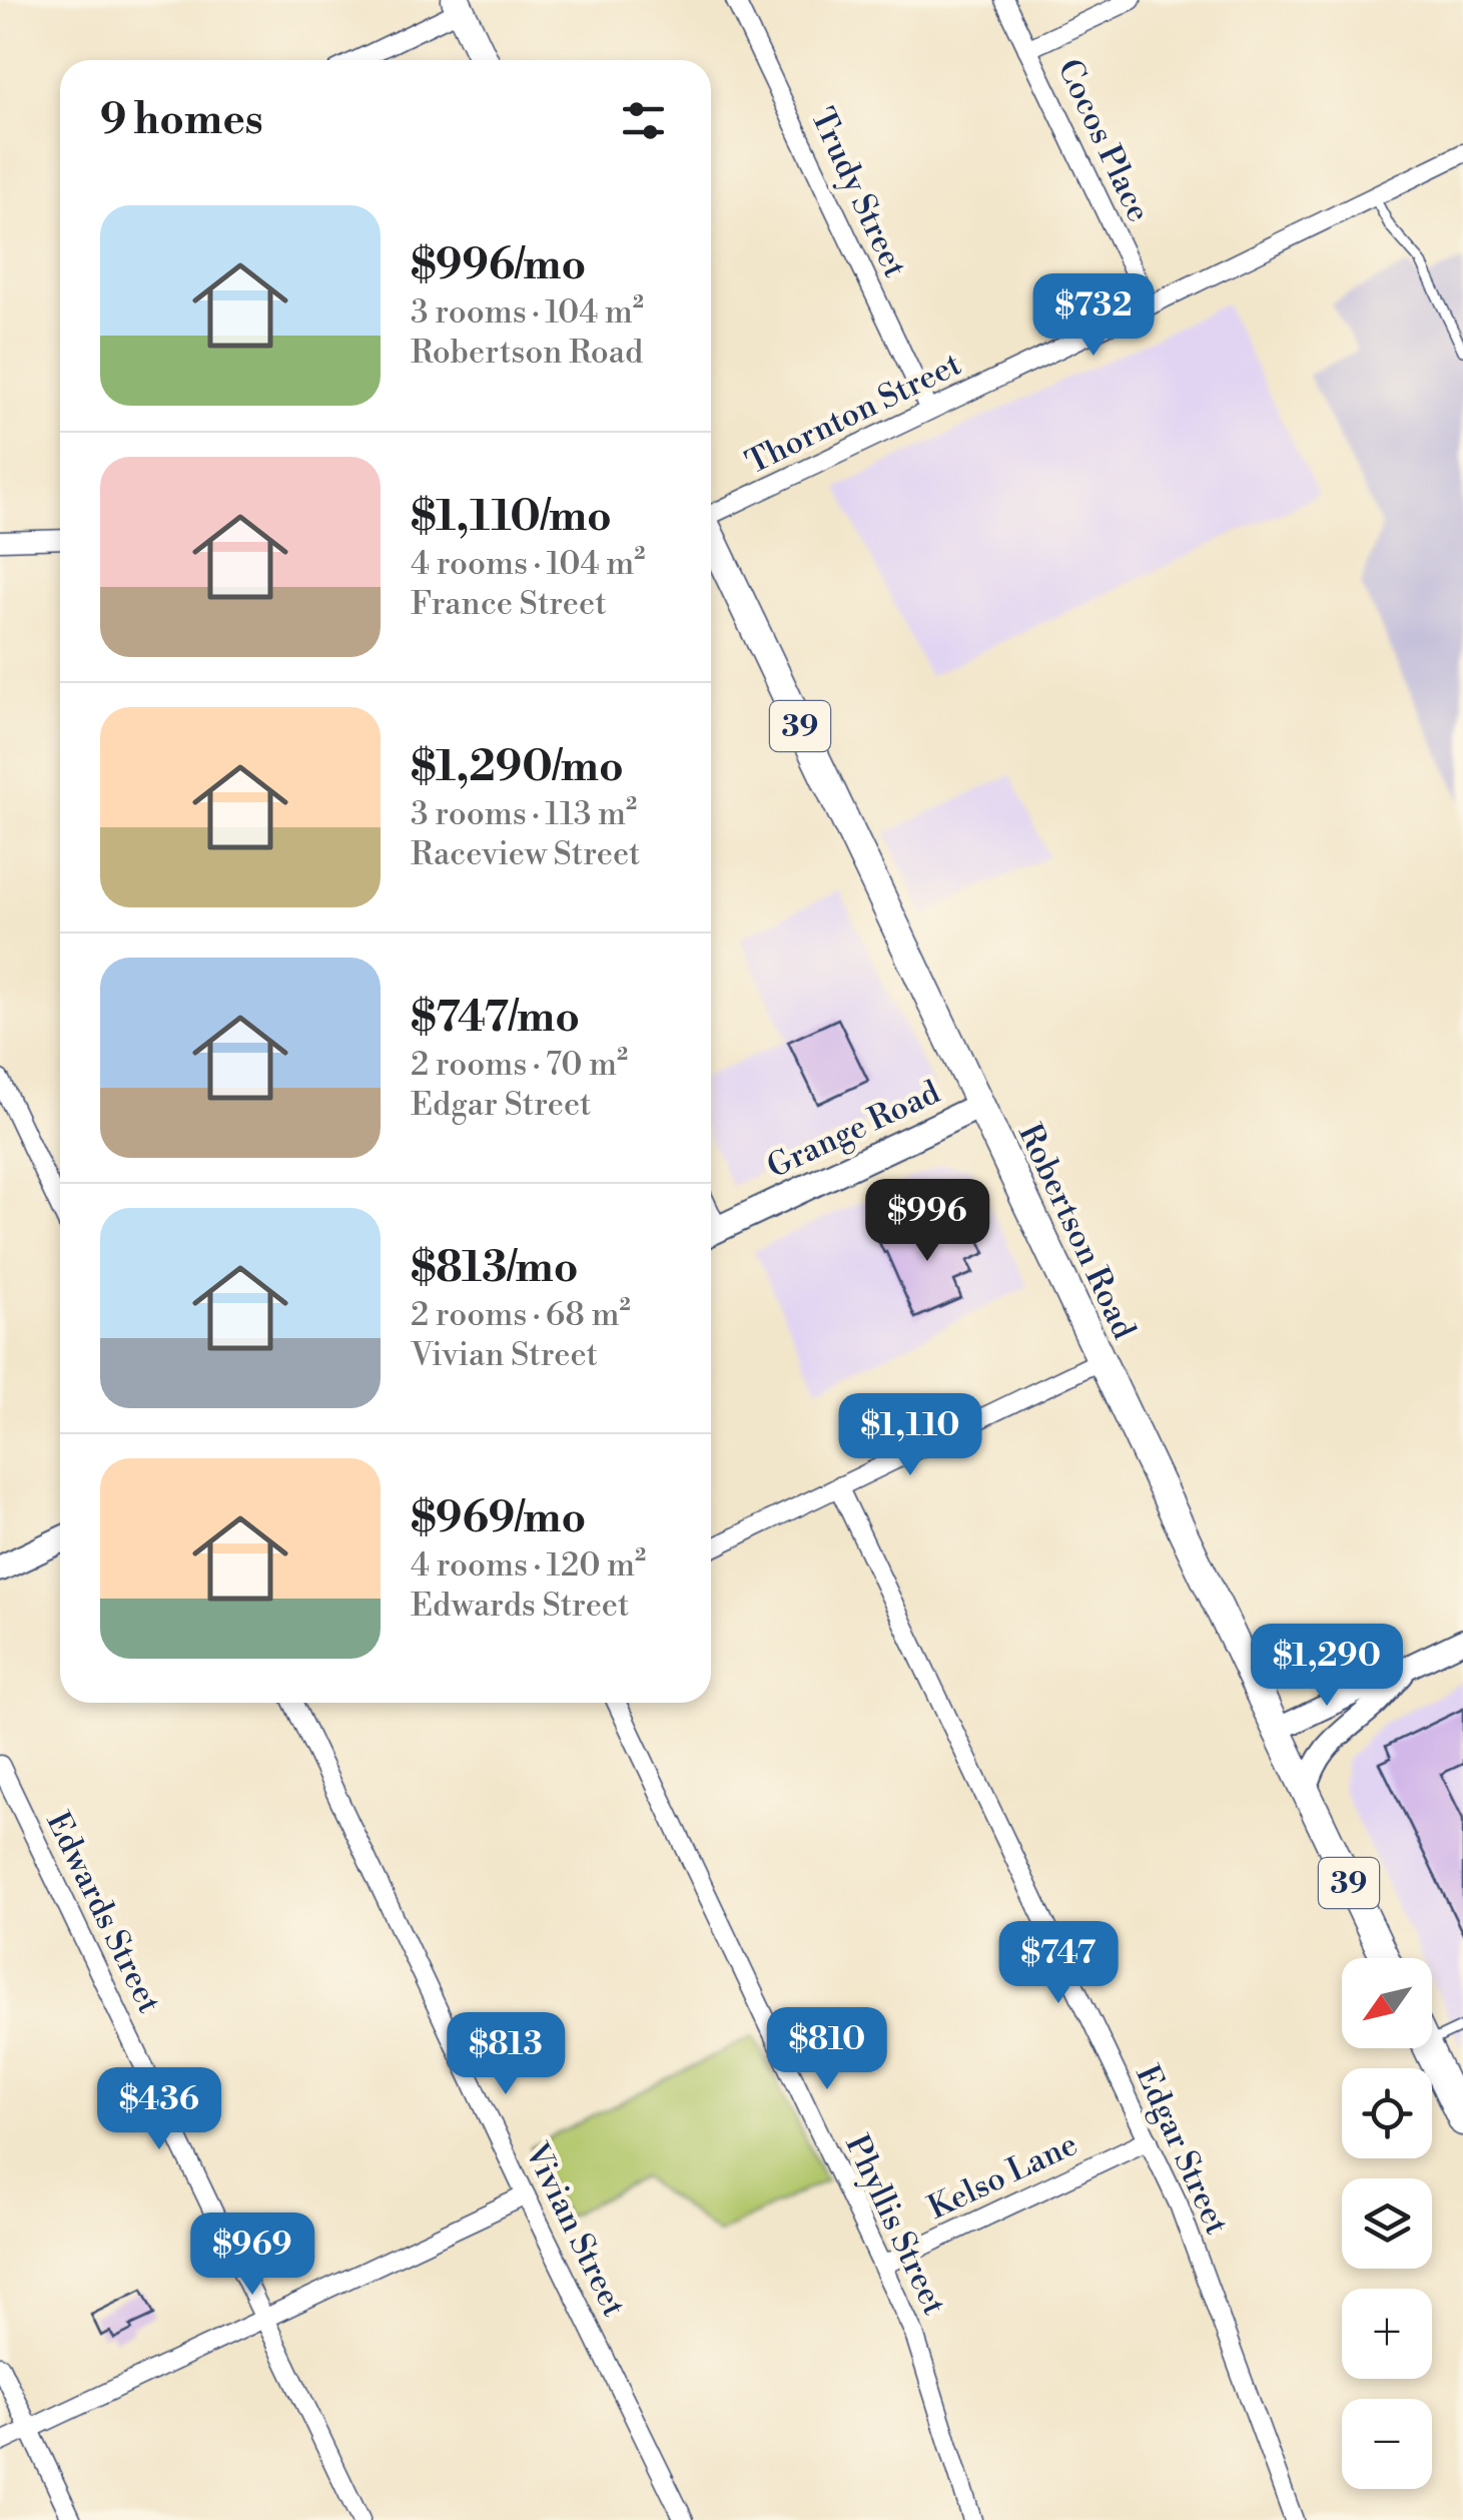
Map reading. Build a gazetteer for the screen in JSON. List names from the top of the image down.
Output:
{
  "streets": {
    "main road": ["39", "Grange Road", "Robertson Road"],
    "street": [
      "Cocos Place",
      "Trudy Street",
      "Thornton Street",
      "Edwards Street",
      "Edgar Street",
      "Kelso Lane",
      "Phyllis Street",
      "Vivian Street"
    ]
  },
  "crossings": [
    ["Cocos Place", "Thornton Street"],
    ["Trudy Street", "Thornton Street"],
    ["Grange Road", "Robertson Road"],
    ["Edgar Street", "Kelso Lane"],
    ["Kelso Lane", "Phyllis Street"]
  ],
  "north": "bottom left",
  "page": {
    "heading": "9 homes",
    "list": [
      {
        "name": "$996/mo",
        "note": "3 rooms · 104 m² · Robertson Road"
      },
      {
        "name": "$1,110/mo",
        "note": "4 rooms · 104 m² · France Street"
      },
      {
        "name": "$1,290/mo",
        "note": "3 rooms · 113 m² · Raceview Street"
      },
      {
        "name": "$747/mo",
        "note": "2 rooms · 70 m² · Edgar Street"
      },
      {
        "name": "$813/mo",
        "note": "2 rooms · 68 m² · Vivian Street"
      },
      {
        "name": "$969/mo",
        "note": "4 rooms · 120 m² · Edwards Street"
      }
    ],
    "price": [
      "$732",
      "$996",
      "$1,110",
      "$1,290",
      "$747",
      "$810",
      "$813",
      "$436",
      "$969"
    ],
    "map_buttons": ["+", "−"]
  }
}
